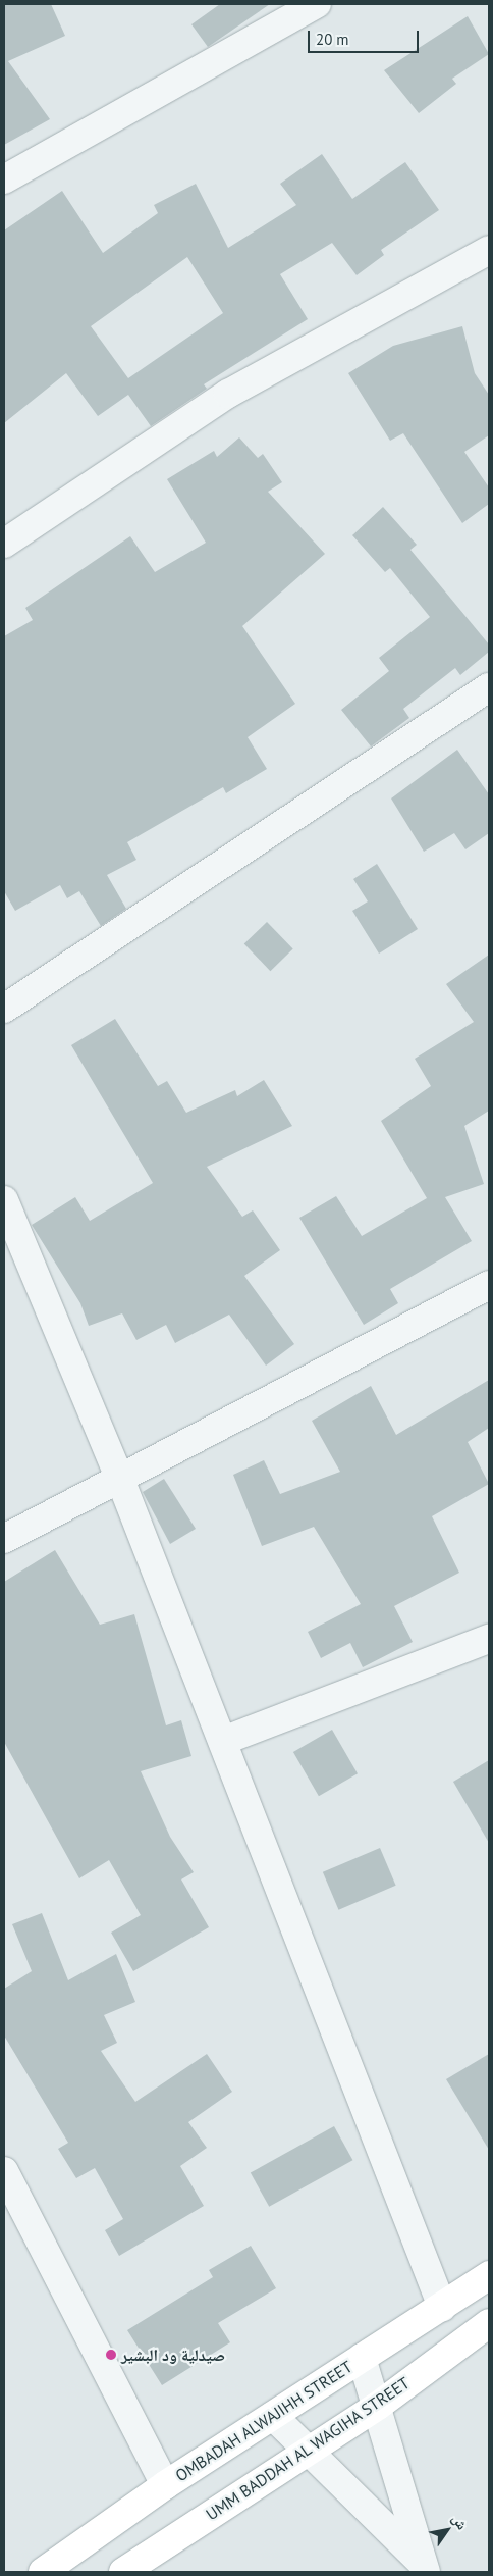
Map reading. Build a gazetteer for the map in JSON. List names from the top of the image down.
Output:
{
  "streets": {
    "main road": ["OMBADAH ALWAJIHH STREET", "UMM BADDAH AL WAGIHA STREET"]
  },
  "places": ["صيدلية ود البشير"],
  "scale_bar": "20 m",
  "north": "top right"
}
